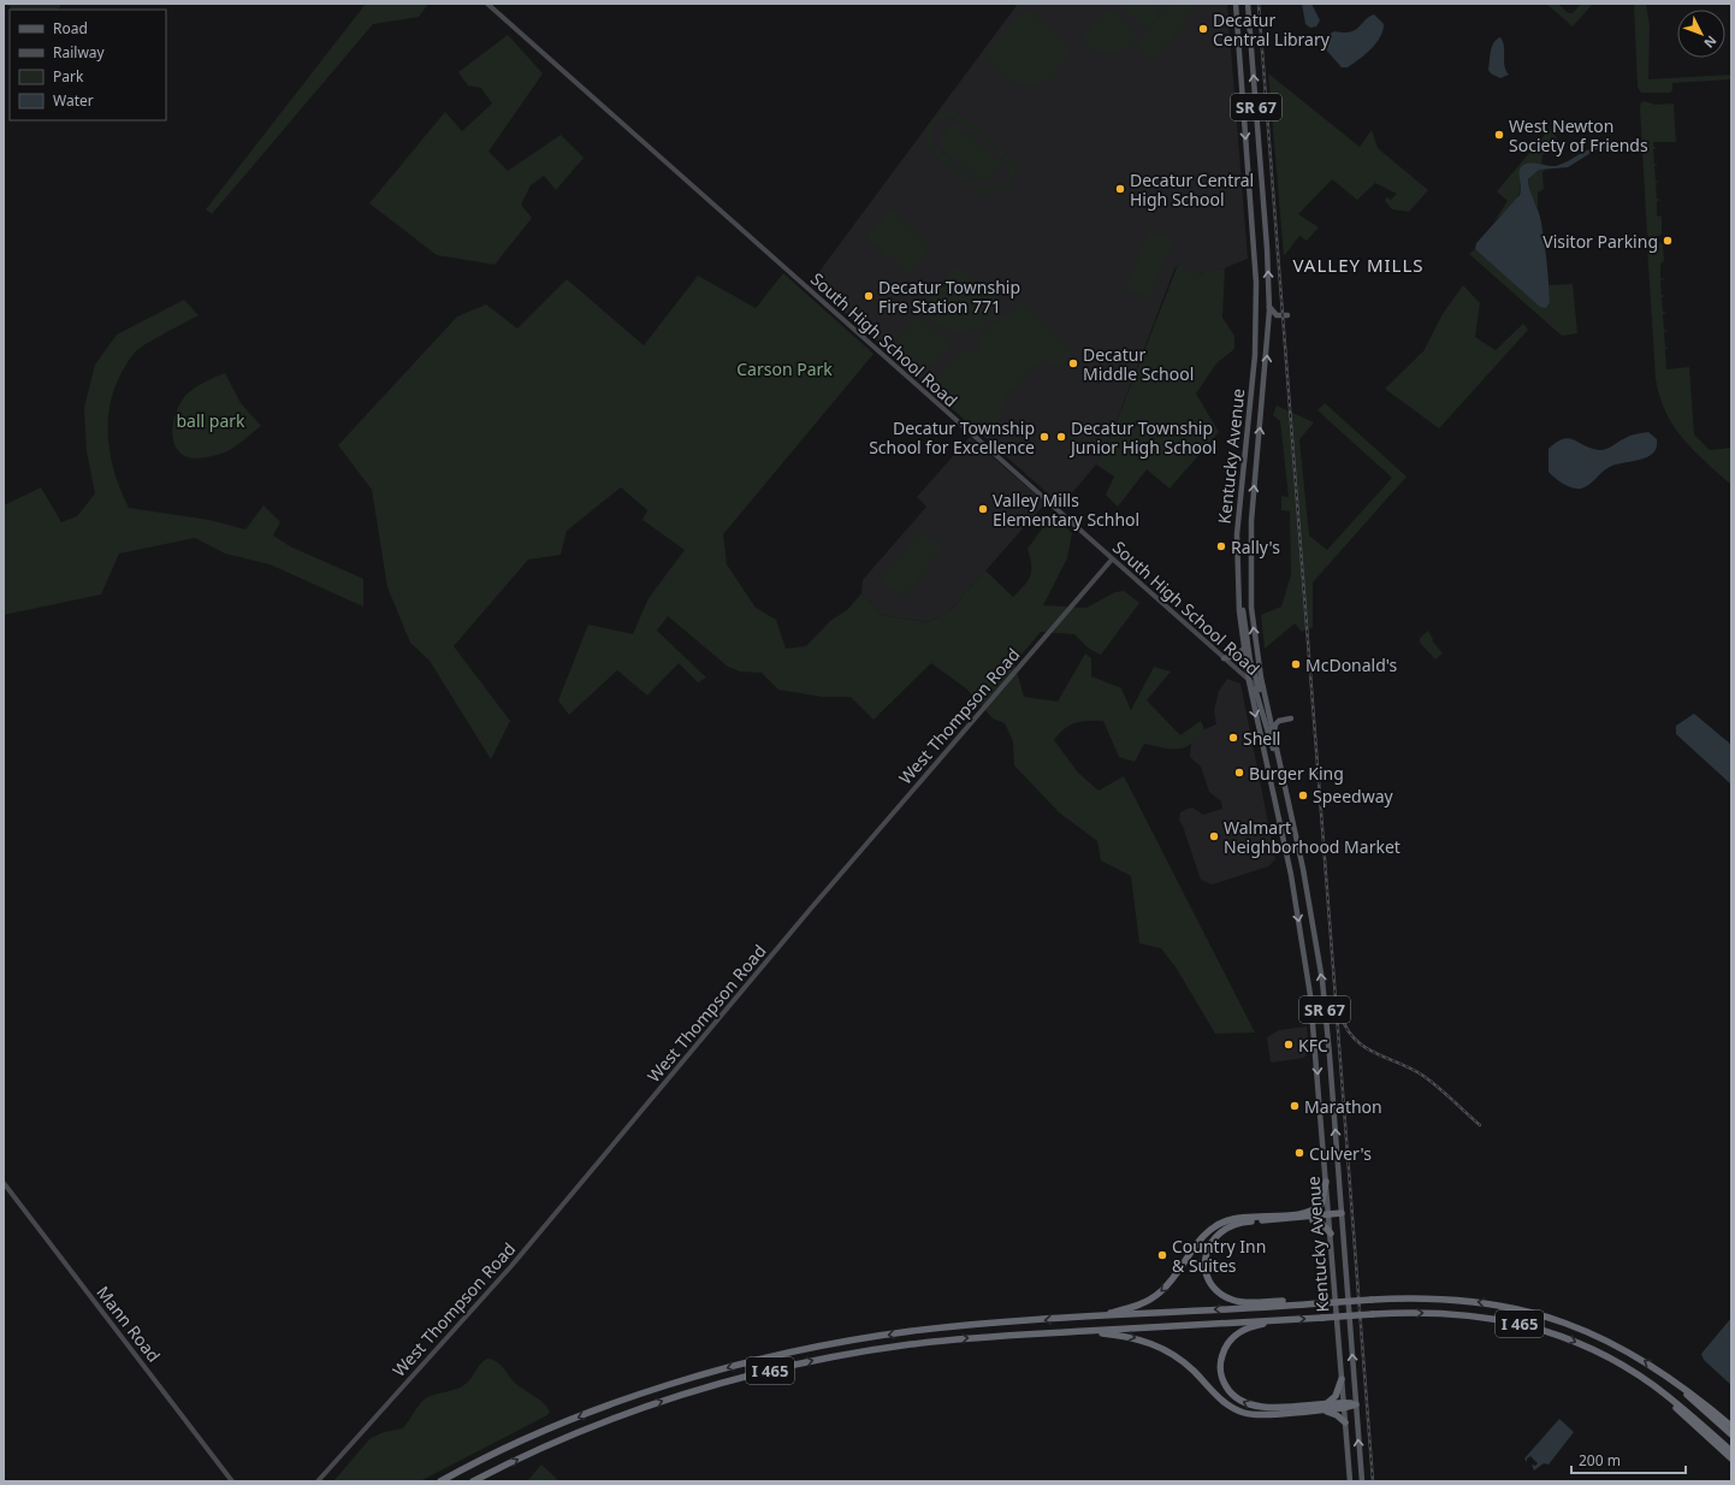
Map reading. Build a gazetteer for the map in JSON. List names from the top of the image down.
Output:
{
  "streets": {
    "highway": ["SR 67", "I 465"],
    "main road": [
      "South High School Road",
      "Kentucky Avenue",
      "West Thompson Road",
      "Mann Road"
    ]
  },
  "crossings": [
    ["SR 67", "Kentucky Avenue"],
    ["South High School Road", "Kentucky Avenue"],
    ["South High School Road", "West Thompson Road"]
  ],
  "districts": ["VALLEY MILLS"],
  "parks": ["Carson Park", "ball park"],
  "places": [
    "Decatur Central Library",
    "West Newton Society of Friends",
    "Decatur Central High School",
    "Visitor Parking",
    "Decatur Township Fire Station 771",
    "Decatur Middle School",
    "Decatur Township School for Excellence",
    "Decatur Township Junior High School",
    "Valley Mills Elementary Schhol",
    "Rally's",
    "McDonald's",
    "Shell",
    "Burger King",
    "Speedway",
    "Walmart Neighborhood Market",
    "KFC",
    "Marathon",
    "Culver's",
    "Country Inn & Suites"
  ],
  "legend": [
    "Road",
    "Railway",
    "Park",
    "Water"
  ],
  "scale_bar": "200 m",
  "north": "bottom right"
}
